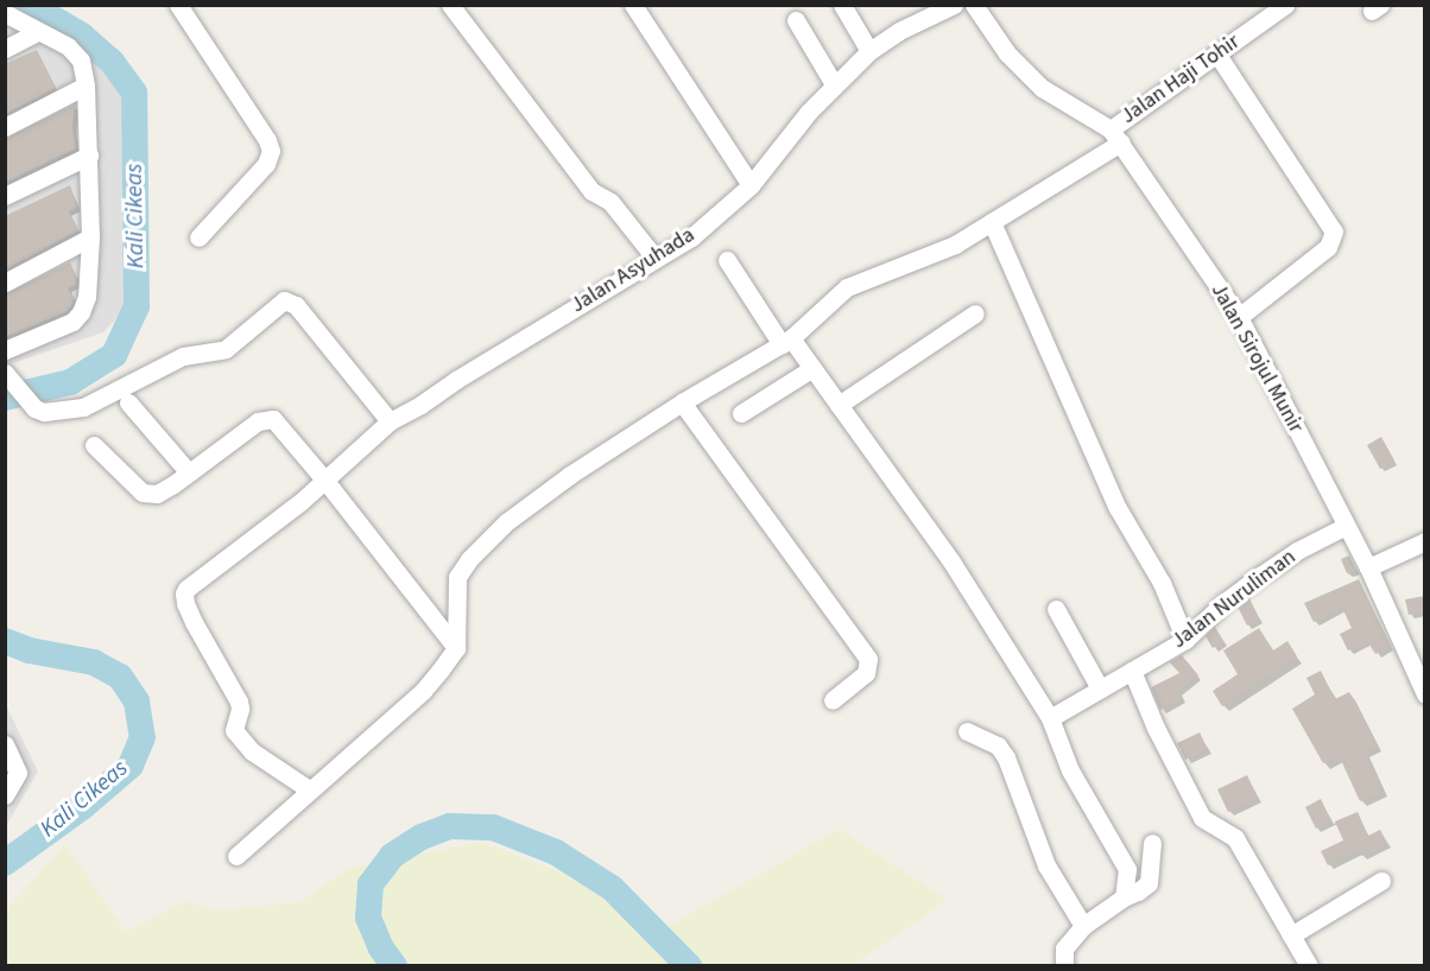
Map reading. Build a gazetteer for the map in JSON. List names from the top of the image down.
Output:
{
  "streets": {
    "street": [
      "Jalan Haji Tohir",
      "Jalan Asyuhada",
      "Jalan Sirojul Munir",
      "Jalan Nuruliman"
    ]
  },
  "crossings": [
    ["Jalan Haji Tohir", "Jalan Sirojul Munir"],
    ["Jalan Sirojul Munir", "Jalan Nuruliman"]
  ],
  "water": ["Kali Cikeas"]
}
